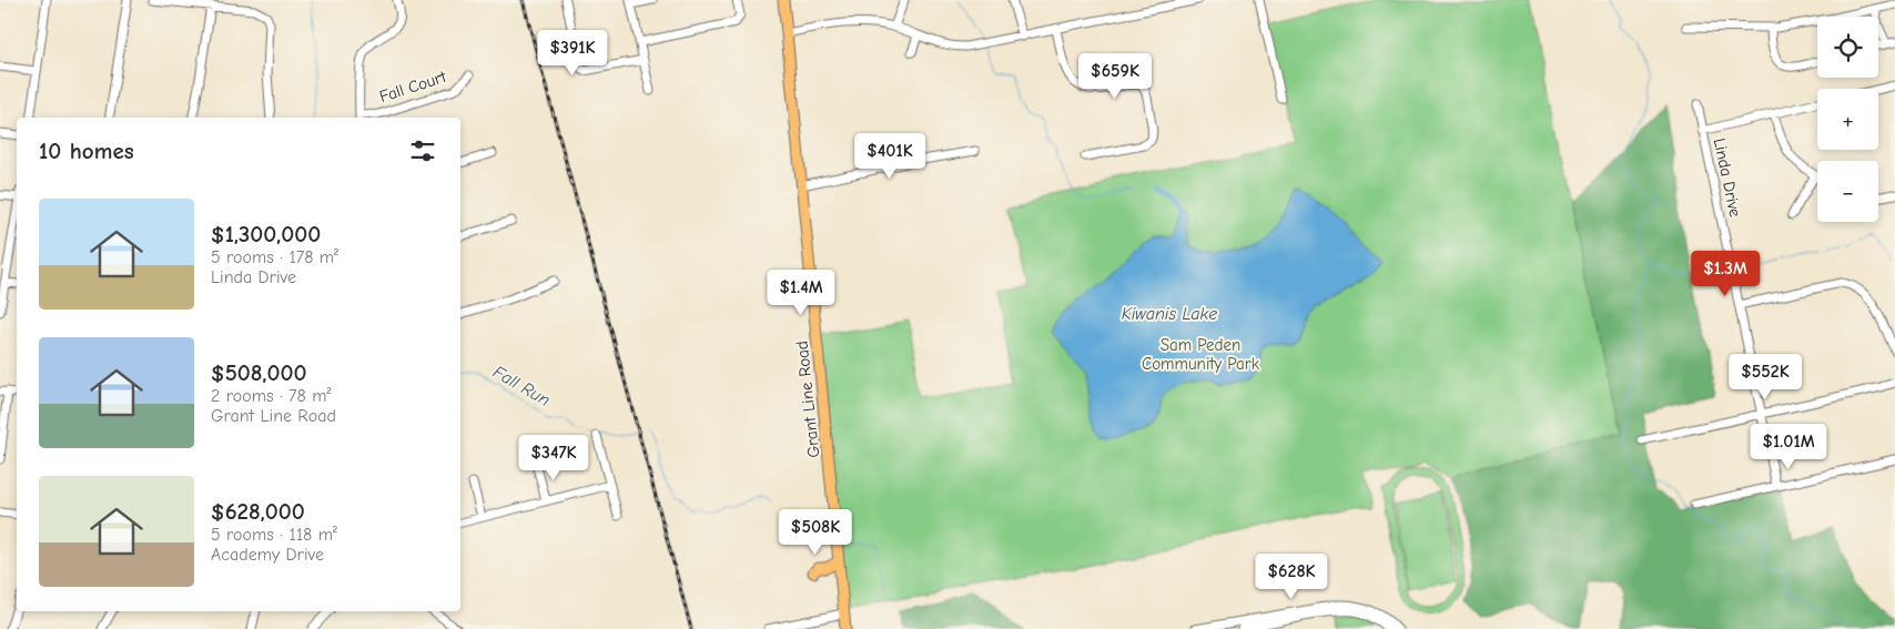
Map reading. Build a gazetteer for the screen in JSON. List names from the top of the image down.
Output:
{
  "streets": {
    "main road": ["Grant Line Road"],
    "street": ["Fall Court", "Linda Drive"]
  },
  "water": ["Kiwanis Lake", "Fall Run"],
  "parks": ["Sam Peden Community Park"],
  "page": {
    "map_buttons": ["+", "−"],
    "price": [
      "$391K",
      "$659K",
      "$401K",
      "$1.3M",
      "$1.4M",
      "$552K",
      "$1.01M",
      "$347K",
      "$508K",
      "$628K"
    ],
    "heading": "10 homes",
    "list": [
      {
        "name": "$1,300,000",
        "note": "5 rooms · 178 m² · Linda Drive"
      },
      {
        "name": "$508,000",
        "note": "2 rooms · 78 m² · Grant Line Road"
      },
      {
        "name": "$628,000",
        "note": "5 rooms · 118 m² · Academy Drive"
      }
    ]
  }
}
